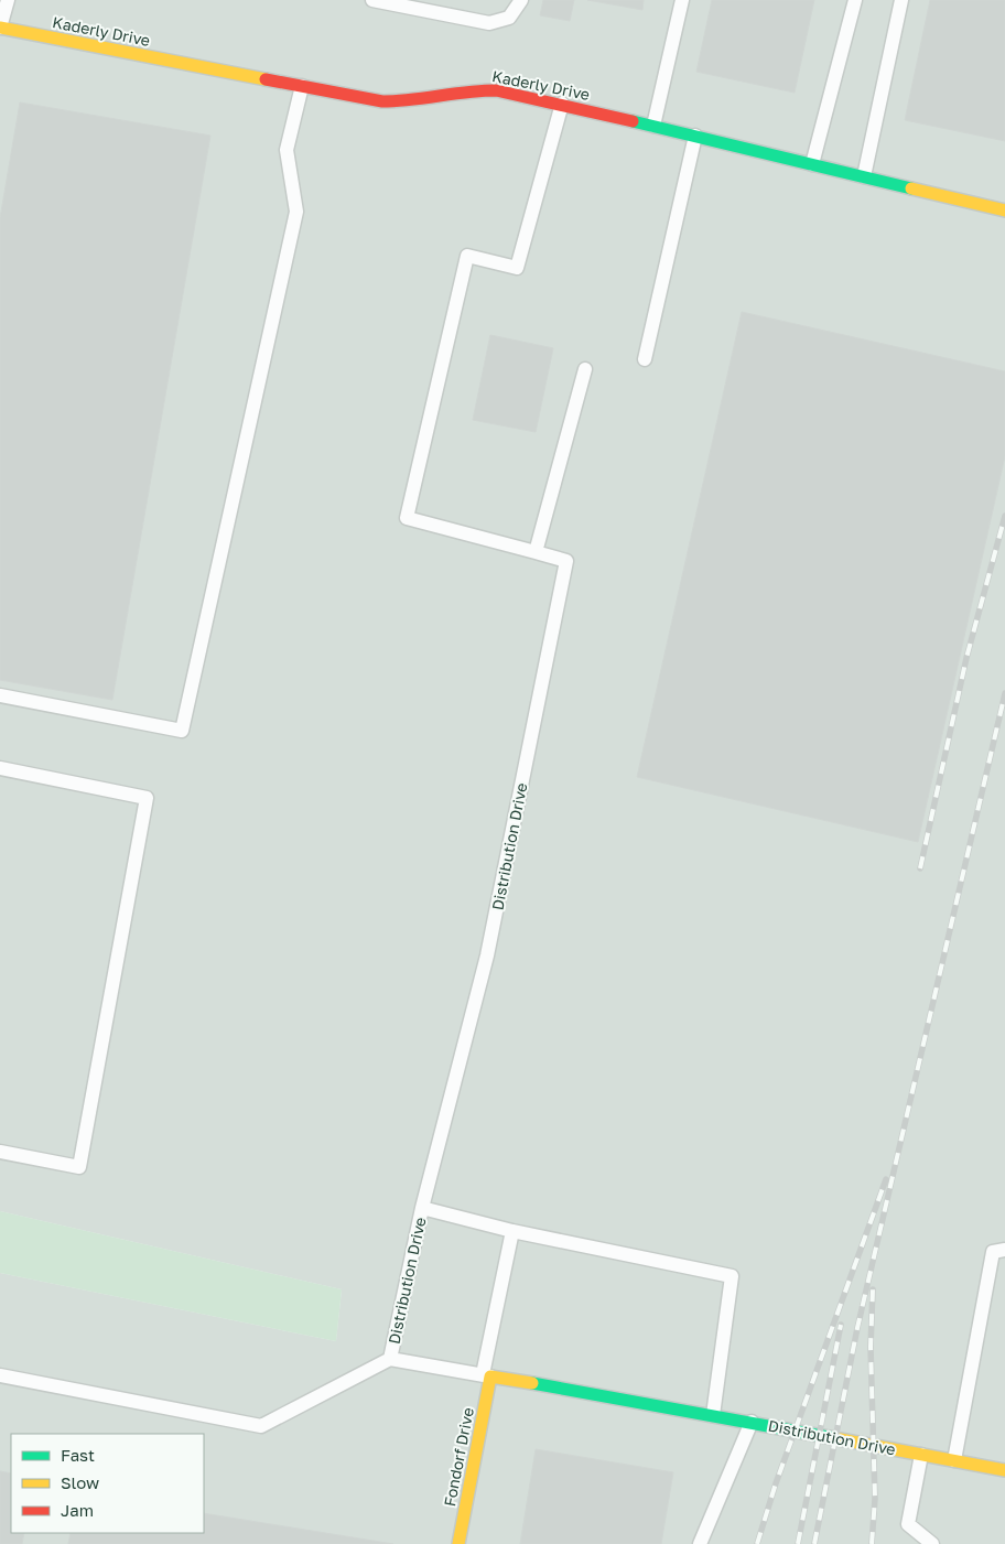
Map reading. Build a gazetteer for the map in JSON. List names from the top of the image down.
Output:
{
  "streets": {
    "street": ["Kaderly Drive", "Distribution Drive", "Fondorf Drive"]
  },
  "crossings": [
    ["Distribution Drive", "Fondorf Drive"]
  ],
  "legend": ["Fast", "Slow", "Jam"]
}
